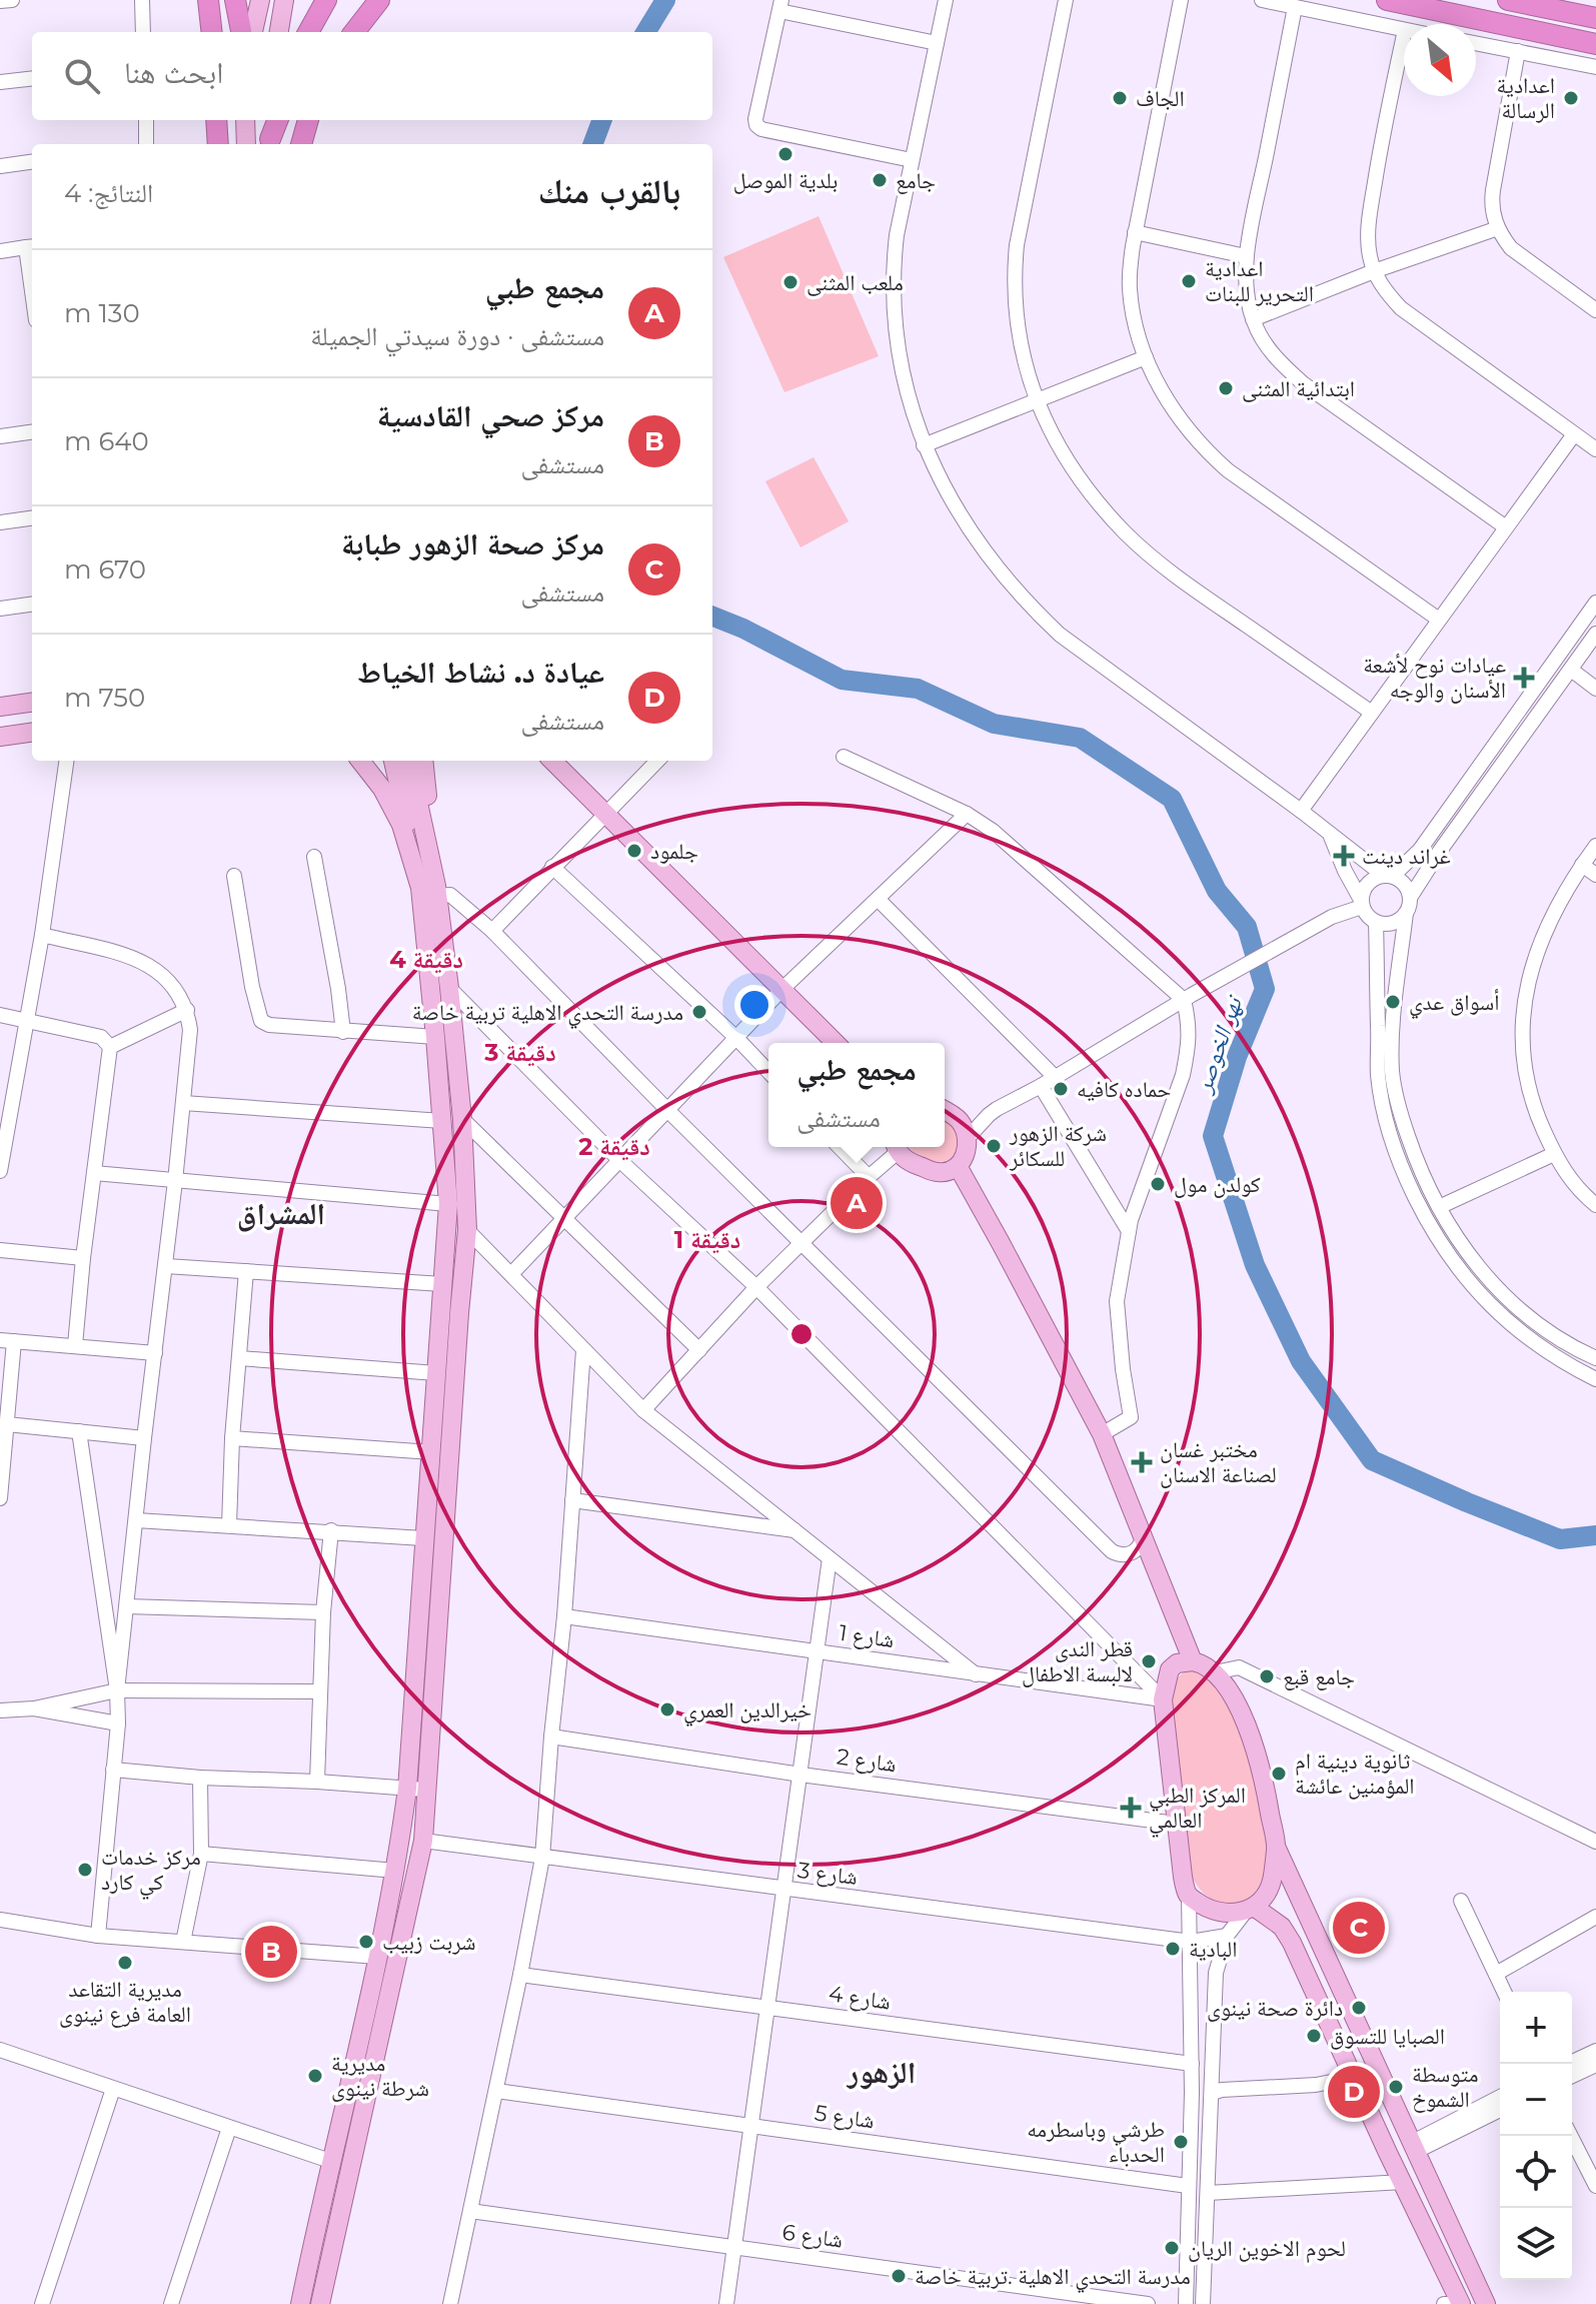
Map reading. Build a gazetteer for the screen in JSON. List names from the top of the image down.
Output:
{
  "streets": {
    "street": [
      "شارع 1",
      "شارع 2",
      "شارع 3",
      "شارع 4",
      "شارع 5",
      "شارع 6"
    ]
  },
  "districts": ["المشراق", "الزهور"],
  "water": ["نهر الخوصر"],
  "places": {
    "other": [
      "الجاف",
      "اعدادية الرسالة",
      "بلدية الموصل",
      "جامع",
      "اعدادية التحرير للبنات",
      "ملعب المثنى",
      "ابتدائية المثنى",
      "جلمود",
      "أسواق عدي",
      "مدرسة التحدي الاهلية تربية خاصة",
      "حماده كافيه",
      "شركة الزهور للسكائر",
      "كولدن مول",
      "قطر الندى لالبسة الاطفال",
      "جامع قبع",
      "خيرالدين العمري",
      "ثانوية دينية ام المؤمنين عائشة",
      "مركز خدمات كي كارد",
      "شربت زبيب",
      "البادية",
      "مديرية التقاعد العامة فرع نينوى",
      "دائرة صحة نينوى",
      "الصبايا للتسوق",
      "مديرية شرطة نينوى",
      "متوسطة الشموخ",
      "طرشي وباسطرمه الحدباء",
      "لحوم الاخوين الريان",
      "مدرسة التحدي الاهلية .تربية خاصة"
    ],
    "health": [
      "عيادات نوح لأشعة الأسنان والوجه",
      "غراند دينت",
      "مختبر غسان لصناعة الاسنان",
      "المركز الطبي العالمي"
    ]
  },
  "north": "bottom right",
  "page": {
    "search": "ابحث هنا",
    "heading": ["بالقرب منك", "النتائج: 4"],
    "list": [
      {
        "mark": "A",
        "name": "مجمع طبي",
        "note": "مستشفى · دورة سيدتي الجميلة",
        "value": "130 m"
      },
      {
        "mark": "B",
        "name": "مركز صحي القادسية",
        "note": "مستشفى",
        "value": "640 m"
      },
      {
        "mark": "C",
        "name": "مركز صحة الزهور طبابة",
        "note": "مستشفى",
        "value": "670 m"
      },
      {
        "mark": "D",
        "name": "عيادة د. نشاط الخياط",
        "note": "مستشفى",
        "value": "750 m"
      }
    ],
    "popup": ["مجمع طبي", "مستشفى"],
    "pins": [
      "A",
      "C",
      "B",
      "D"
    ],
    "map_buttons": ["+", "−"]
  },
  "rings": [
    "4 دقيقة",
    "3 دقيقة",
    "2 دقيقة",
    "1 دقيقة"
  ]
}
